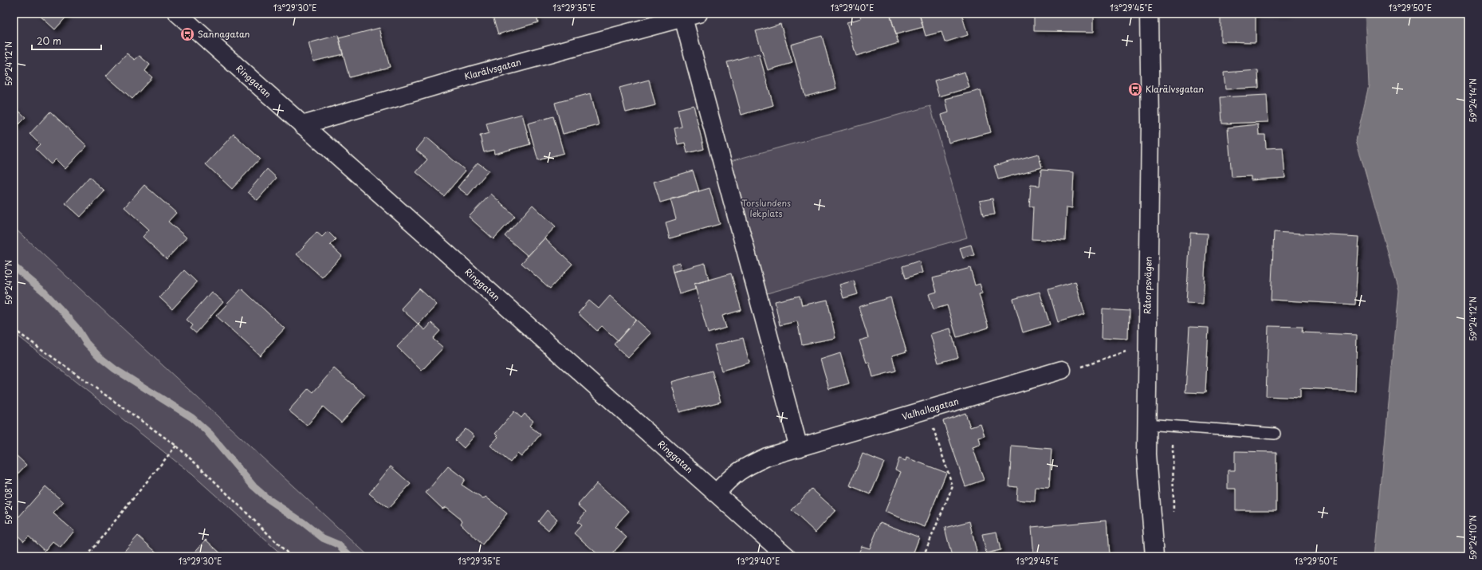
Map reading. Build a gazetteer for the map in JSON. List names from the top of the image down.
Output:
{
  "streets": {
    "street": [
      "Klarälvsgatan",
      "Ringgatan",
      "Råtorpsvägen",
      "Valhallagatan"
    ]
  },
  "crossings": [
    ["Klarälvsgatan", "Ringgatan"],
    ["Klarälvsgatan", "Valhallagatan"],
    ["Ringgatan", "Valhallagatan"]
  ],
  "parks": ["Torslundens lekplats"],
  "places": {
    "bus stop": ["Sannagatan", "Klarälvsgatan"]
  },
  "scale_bar": "20 m",
  "coordinates": [
    "13°29'30\"E",
    "13°29'35\"E",
    "13°29'40\"E",
    "13°29'45\"E",
    "13°29'50\"E",
    "59°24'12\"N",
    "59°24'14\"N",
    "59°24'10\"N",
    "59°24'08\"N"
  ]
}
